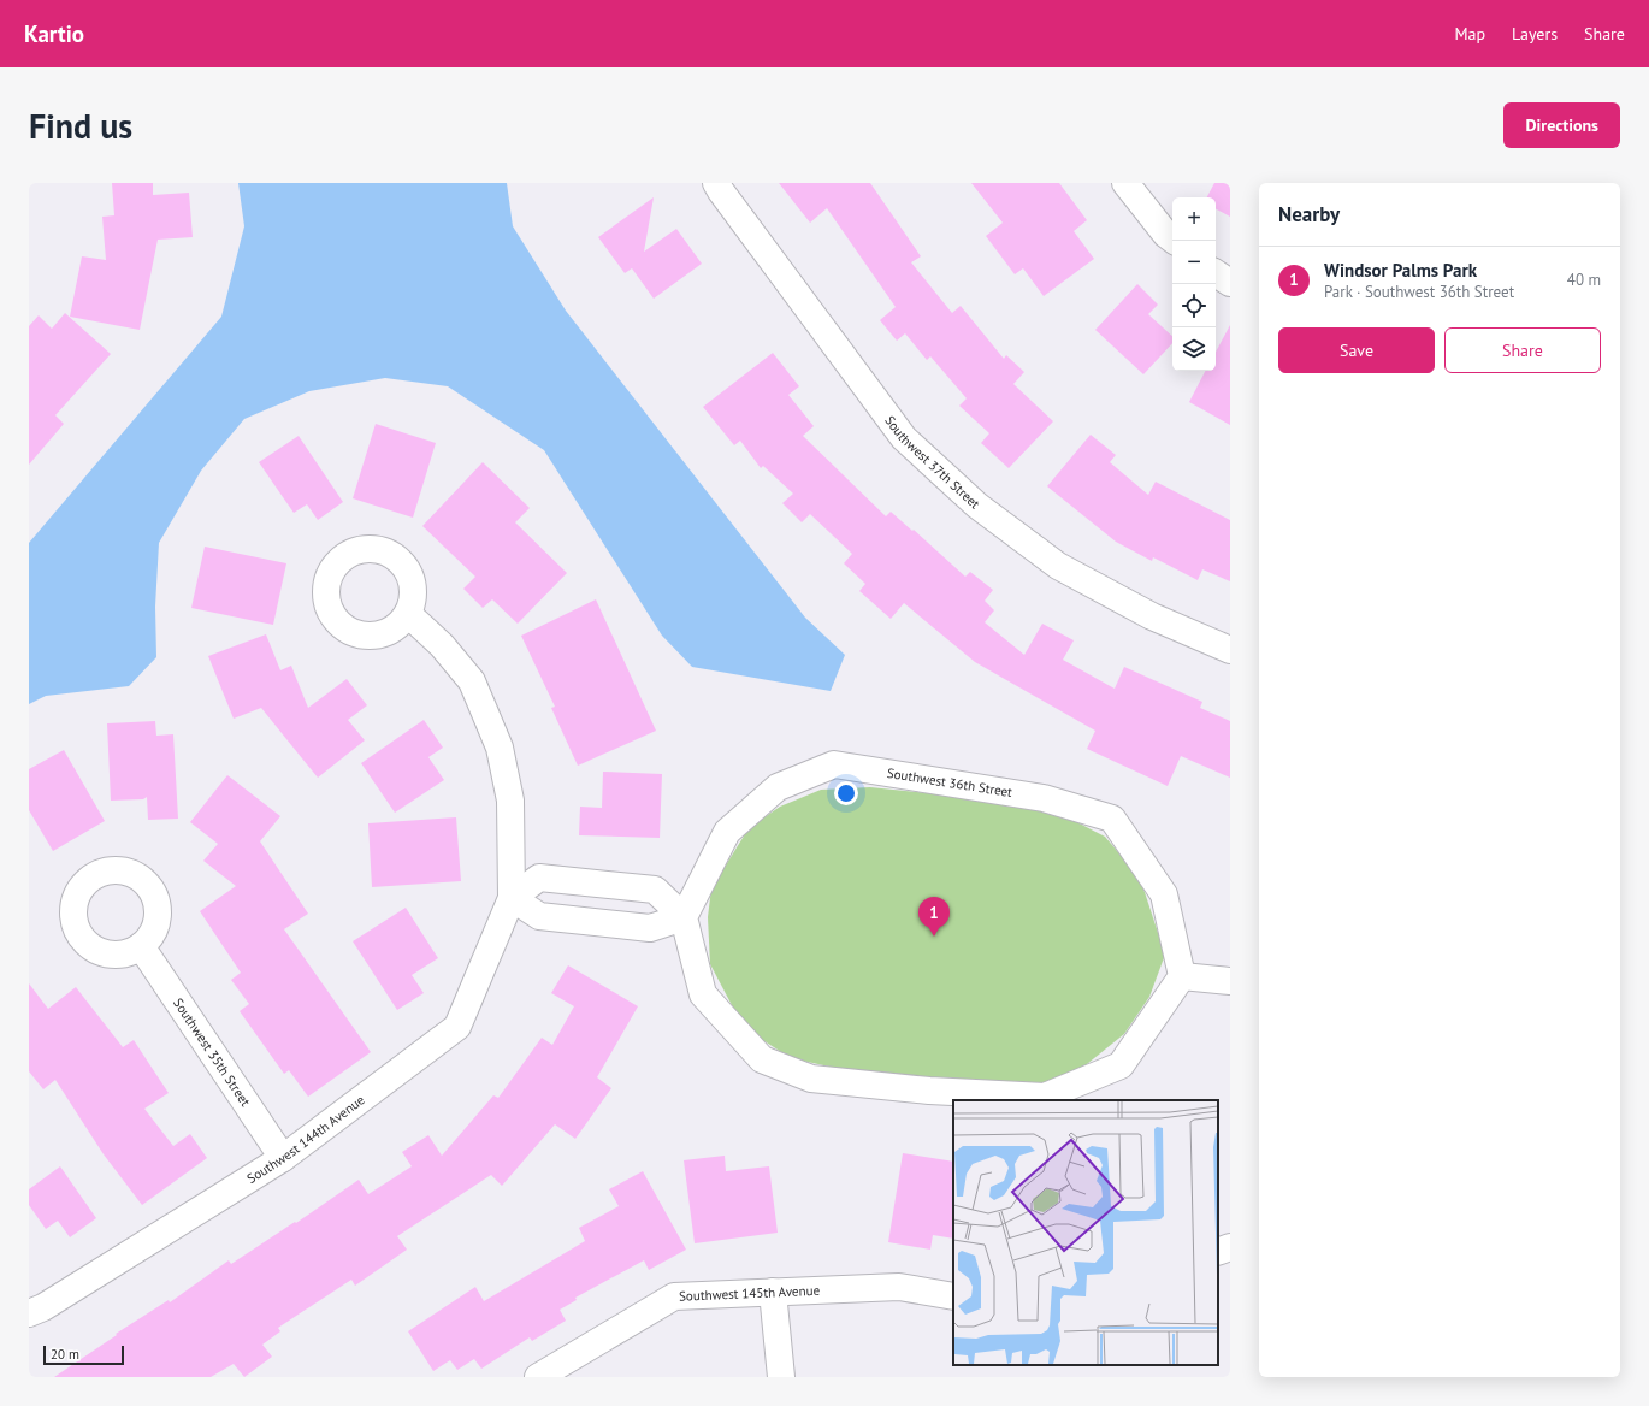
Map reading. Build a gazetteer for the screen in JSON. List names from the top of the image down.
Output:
{
  "streets": {
    "street": [
      "Southwest 37th Street",
      "Southwest 36th Street",
      "Southwest 35th Street",
      "Southwest 144th Avenue",
      "Southwest 145th Avenue"
    ]
  },
  "crossings": [
    ["Southwest 35th Street", "Southwest 144th Avenue"]
  ],
  "scale_bar": "20 m",
  "page": {
    "header": "Kartio",
    "nav": ["Map", "Layers", "Share"],
    "buttons": [
      "Directions",
      ["Save", "Share"]
    ],
    "title": "Find us",
    "heading": "Nearby",
    "map_buttons": ["+", "−"],
    "list": [
      {
        "mark": "1",
        "name": "Windsor Palms Park",
        "note": "Park · Southwest 36th Street",
        "value": "40 m"
      }
    ],
    "pins": "1",
    "scale": "20 m"
  }
}
